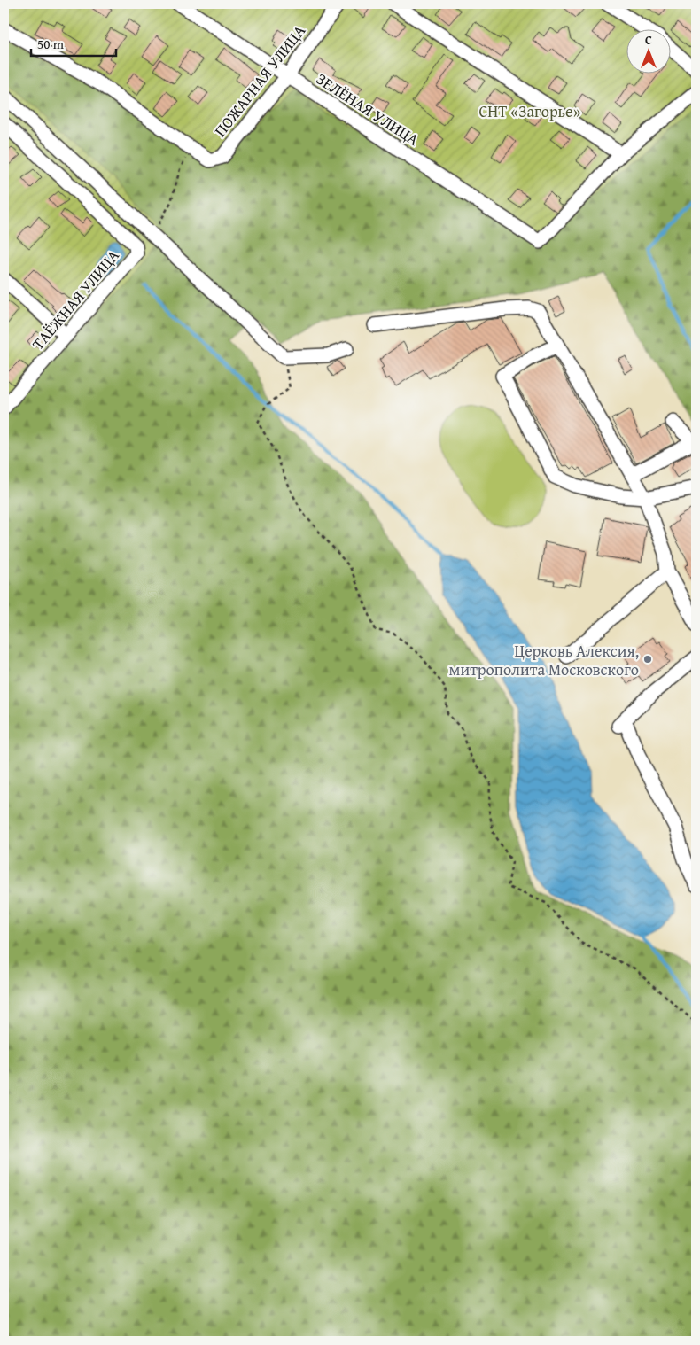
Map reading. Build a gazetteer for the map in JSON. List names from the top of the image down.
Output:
{
  "streets": {
    "street": ["ПОЖАРНАЯ УЛИЦА", "ЗЕЛЁНАЯ УЛИЦА", "ТАЁЖНАЯ УЛИЦА"]
  },
  "crossings": [
    ["ПОЖАРНАЯ УЛИЦА", "ЗЕЛЁНАЯ УЛИЦА"]
  ],
  "parks": ["СНТ «Загорье»"],
  "places": ["Церковь Алексия, митрополита Московского"],
  "scale_bar": "50 m",
  "north": "top"
}
